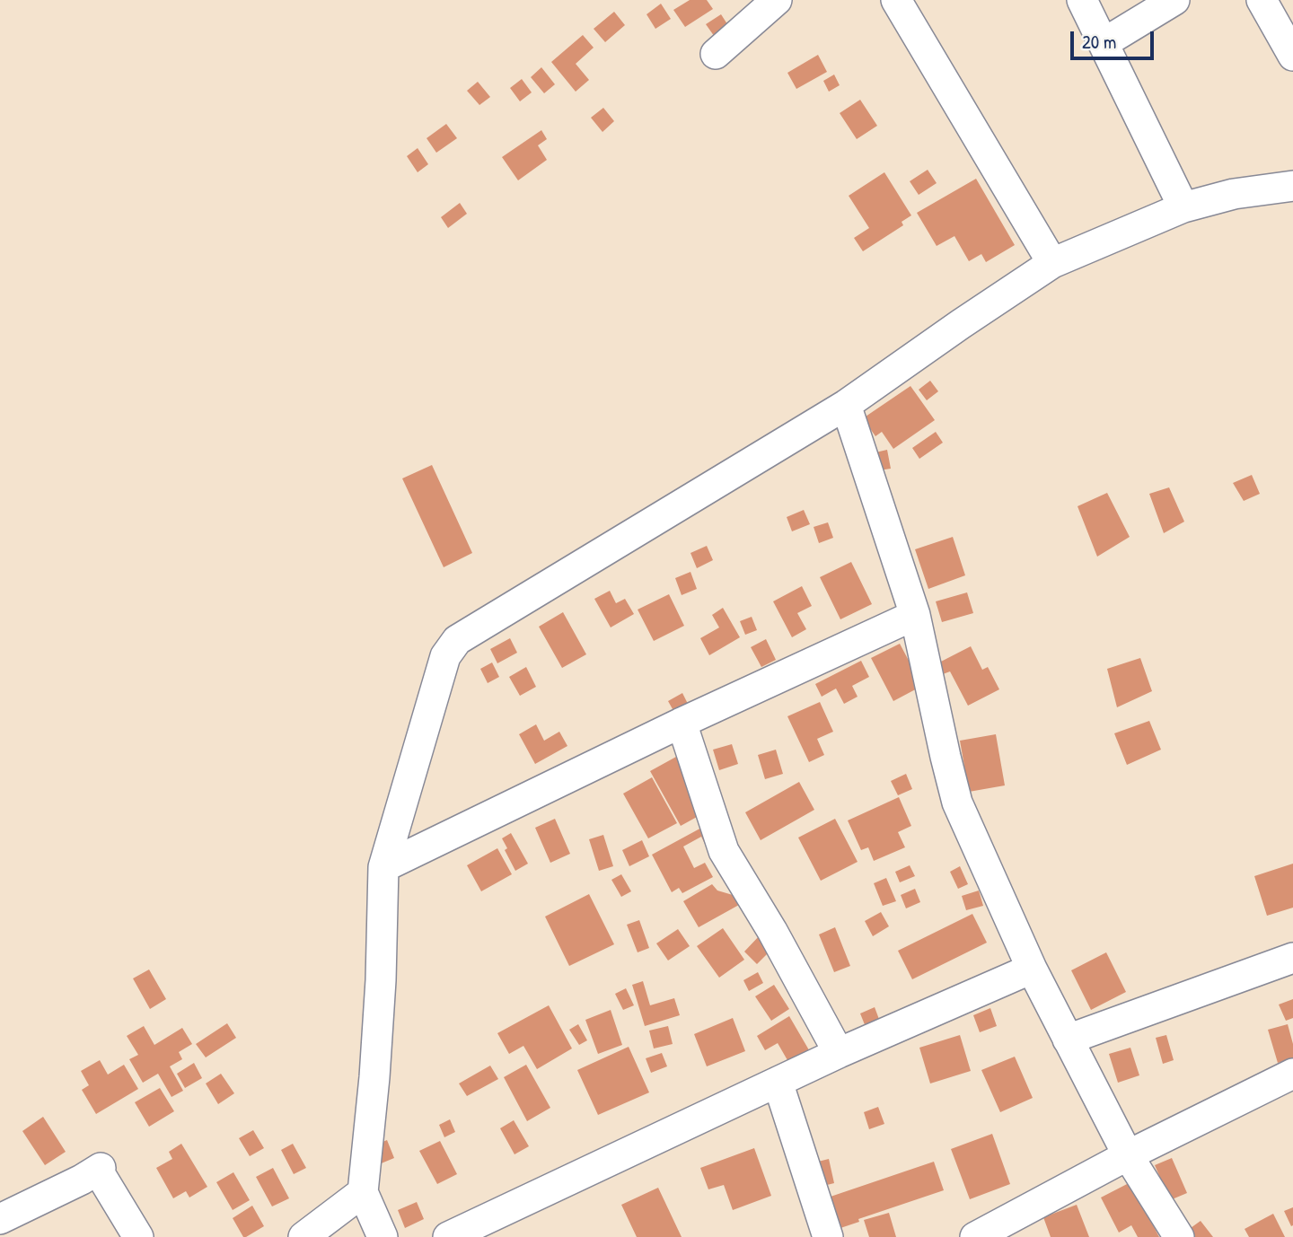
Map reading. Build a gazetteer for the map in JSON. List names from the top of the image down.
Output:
{
  "scale_bar": "20 m"
}
